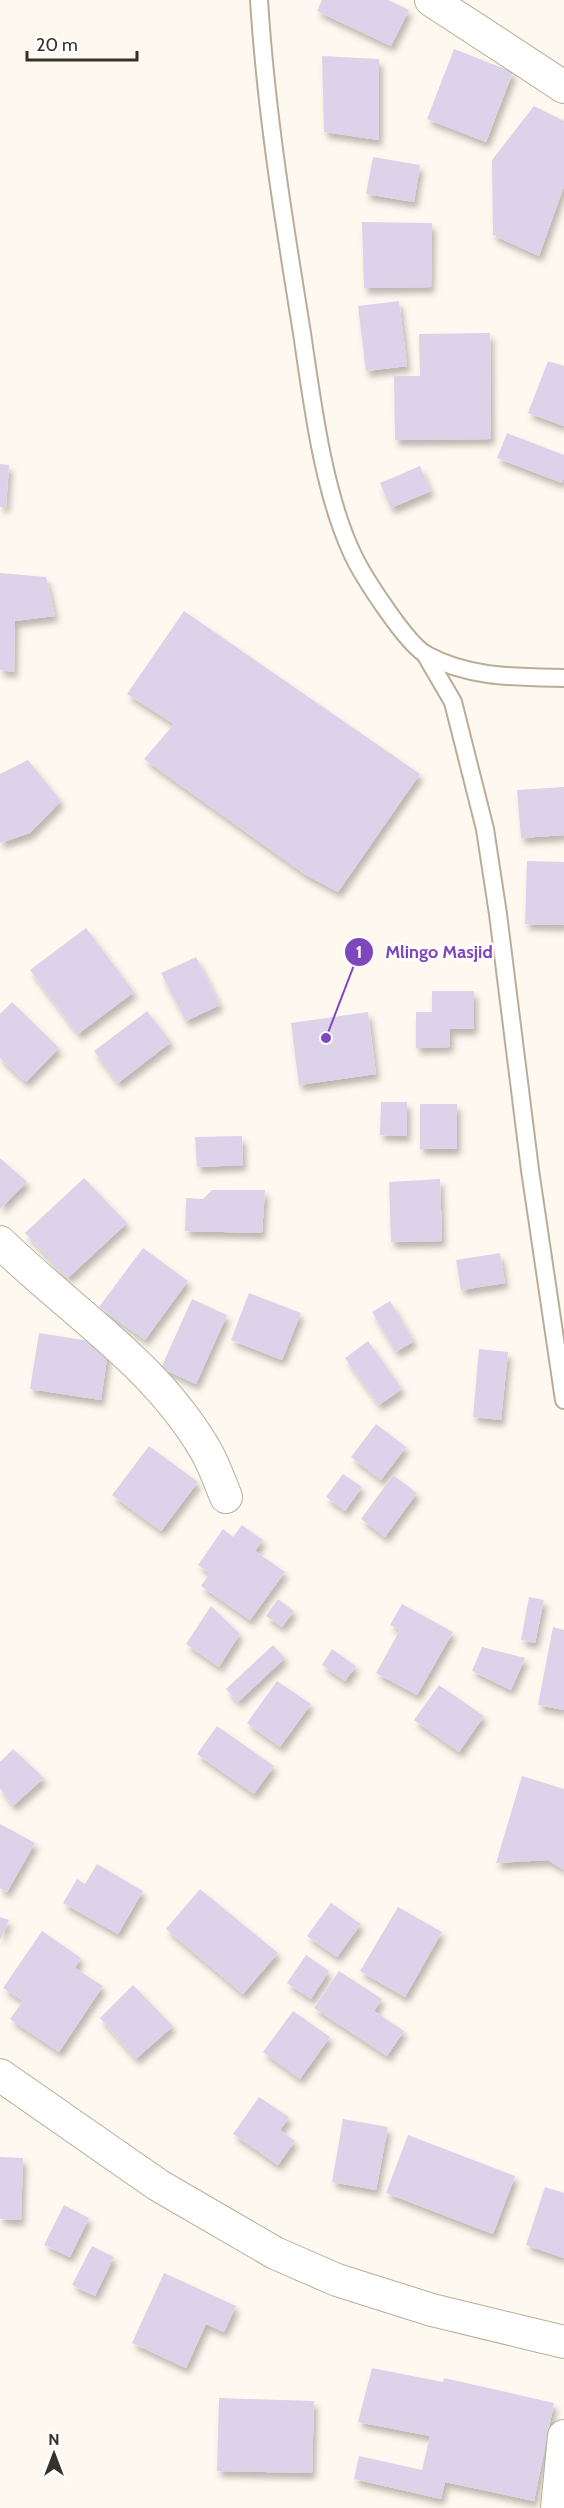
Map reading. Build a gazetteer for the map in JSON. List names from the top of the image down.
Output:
{
  "places": ["Mlingo Masjid"],
  "scale_bar": "20 m",
  "north": "top"
}
